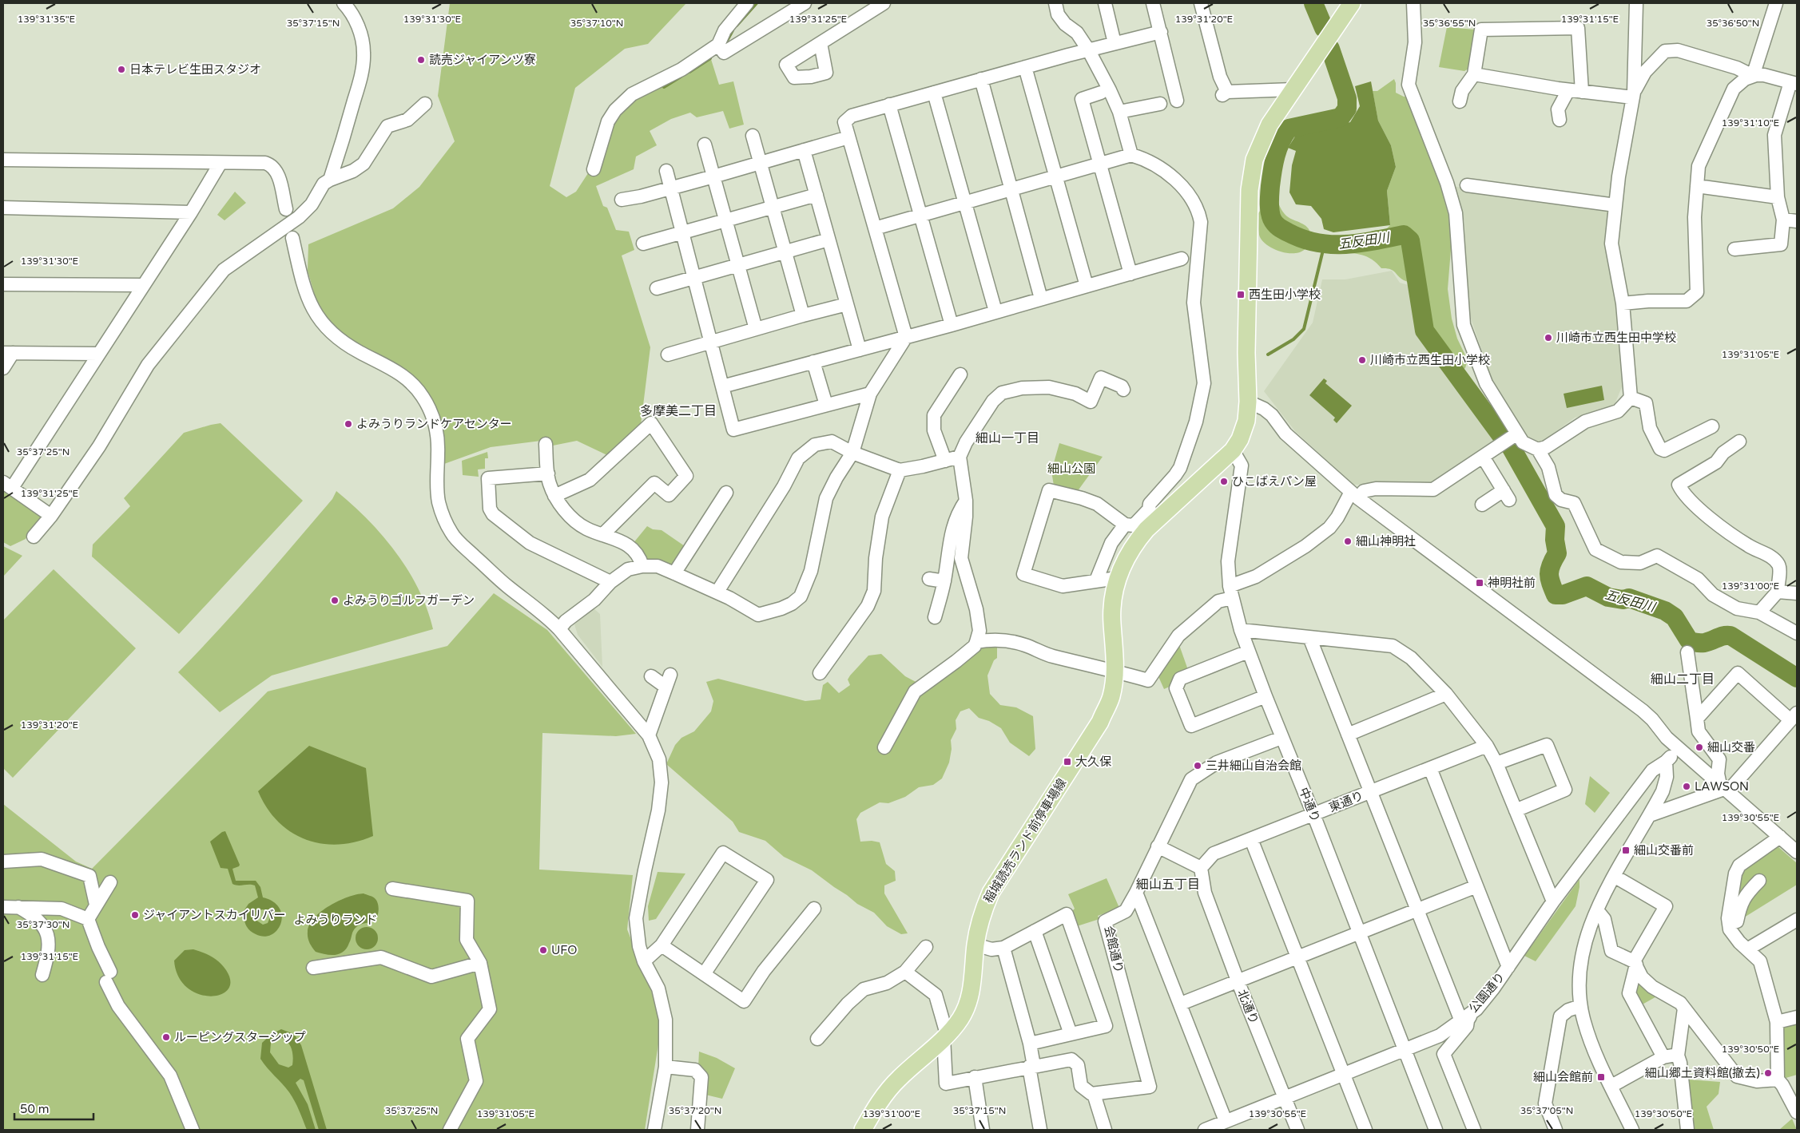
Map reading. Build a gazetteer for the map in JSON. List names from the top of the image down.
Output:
{
  "streets": {
    "main road": ["稲城読売ランド前停車場線"],
    "street": [
      "東通り",
      "中通り",
      "会館通り",
      "公園通り",
      "北通り"
    ]
  },
  "crossings": [
    ["東通り", "中通り"],
    ["東通り", "北通り"],
    ["中通り", "稲城読売ランド前停車場線"],
    ["中通り", "会館通り"],
    ["中通り", "公園通り"],
    ["公園通り", "北通り"]
  ],
  "districts": [
    "多摩美二丁目",
    "細山一丁目",
    "細山二丁目",
    "細山五丁目"
  ],
  "water": ["五反田川"],
  "parks": ["細山公園", "よみうりランド"],
  "places": {
    "other": [
      "読売ジャイアンツ寮",
      "日本テレビ生田スタジオ",
      "川崎市立西生田中学校",
      "川崎市立西生田小学校",
      "よみうりランドケアセンター",
      "ひこばえパン屋",
      "細山神明社",
      "よみうりゴルフガーデン",
      "細山交番",
      "三井細山自治会館",
      "LAWSON",
      "ジャイアントスカイリバー",
      "UFO",
      "ルーピングスターシップ",
      "細山郷土資料館(撤去)"
    ],
    "transit": [
      "西生田小学校",
      "神明社前",
      "大久保",
      "細山交番前",
      "細山会館前"
    ]
  },
  "scale_bar": "50 m",
  "coordinates": [
    "139°31'20\"E",
    "139°31'35\"E",
    "139°31'30\"E",
    "139°31'25\"E",
    "139°31'15\"E",
    "35°36'55\"N",
    "35°37'15\"N",
    "35°37'10\"N",
    "35°36'50\"N",
    "139°31'10\"E",
    "139°31'05\"E",
    "35°37'25\"N",
    "139°31'00\"E",
    "139°30'55\"E",
    "35°37'30\"N",
    "139°30'50\"E",
    "35°37'20\"N",
    "35°37'05\"N"
  ]
}
